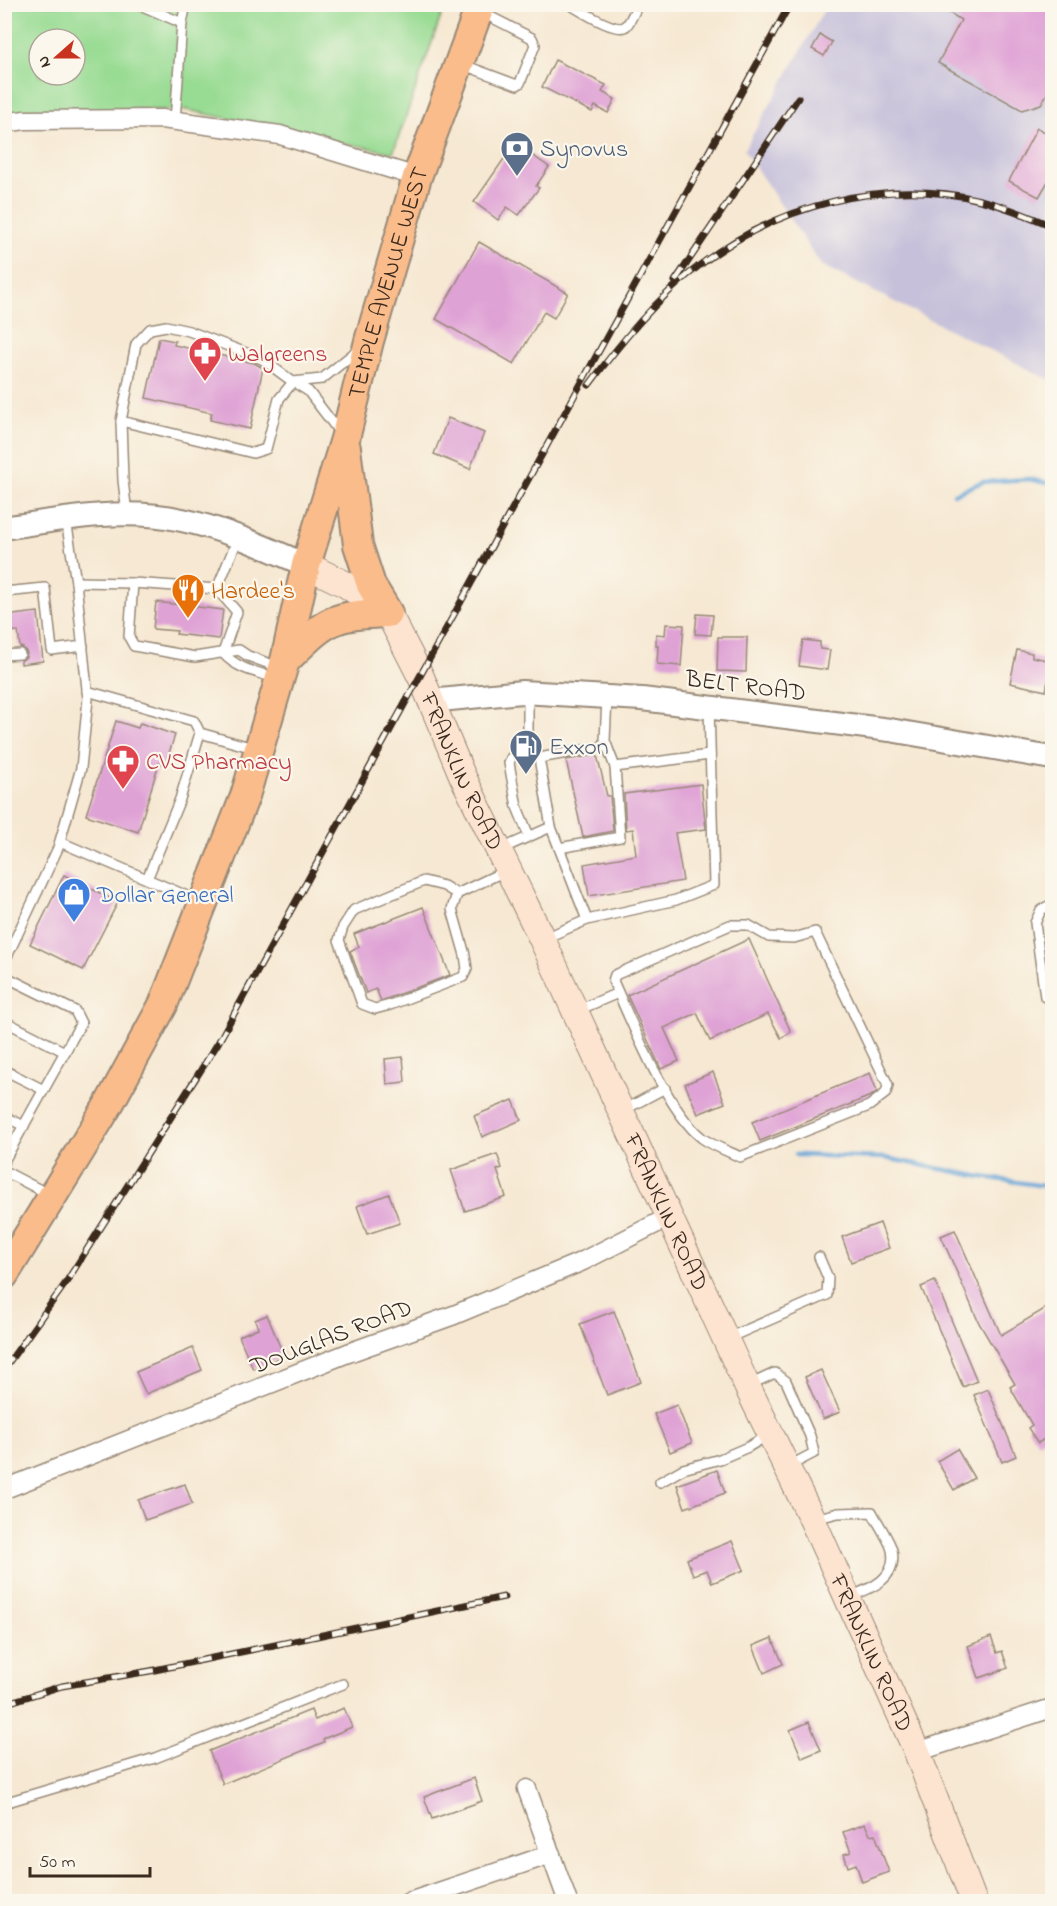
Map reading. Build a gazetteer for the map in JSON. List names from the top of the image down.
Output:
{
  "streets": {
    "main road": ["TEMPLE AVENUE WEST", "FRANKLIN ROAD"],
    "street": ["BELT ROAD", "DOUGLAS ROAD"]
  },
  "crossings": [
    ["BELT ROAD", "FRANKLIN ROAD"],
    ["FRANKLIN ROAD", "DOUGLAS ROAD"]
  ],
  "places": {
    "bank": ["Synovus"],
    "pharmacy": ["Walgreens", "CVS Pharmacy"],
    "restaurant": ["Hardee's"],
    "fuel station": ["Exxon"],
    "shop": ["Dollar General"]
  },
  "scale_bar": "50 m",
  "north": "left"
}
